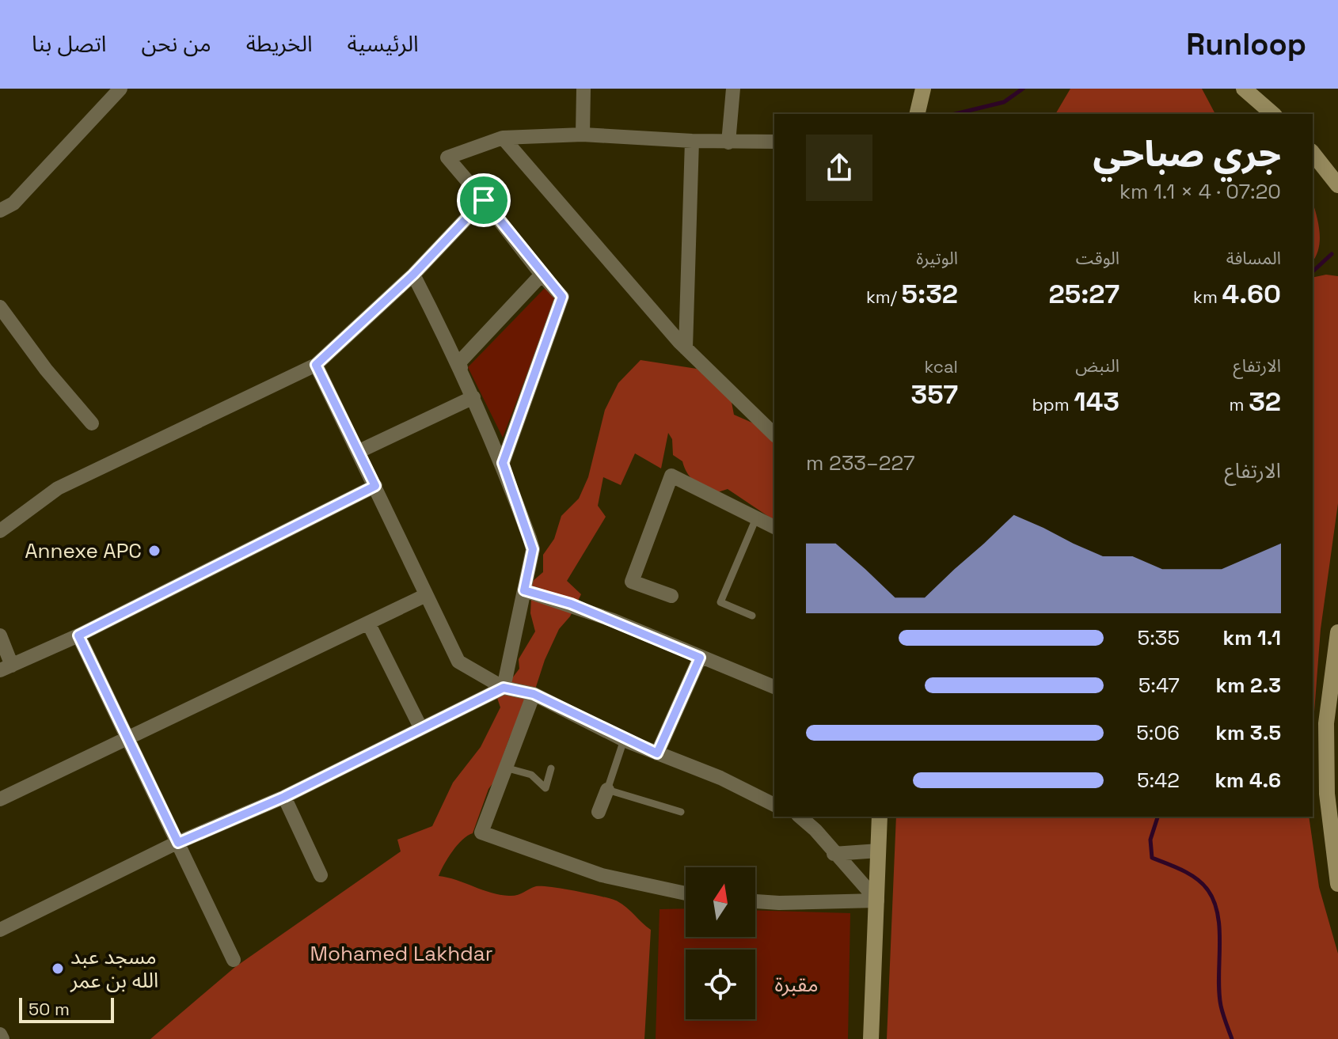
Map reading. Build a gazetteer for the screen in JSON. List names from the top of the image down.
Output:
{
  "parks": ["Mohamed Lakhdar", "مقبرة"],
  "places": ["Annexe APC", "مسجد عبد الله بن عمر"],
  "scale_bar": "50 m",
  "north": "top",
  "page": {
    "header": "Runloop",
    "nav": [
      "الرئيسية",
      "الخريطة",
      "من نحن",
      "اتصل بنا"
    ],
    "heading": ["جري صباحي", "07:20 · 4 × 1.1 km"],
    "stats": [
      ["المسافة", "4.60 km"],
      ["الوقت", "25:27"],
      ["الوتيرة", "5:32 /km"],
      ["الارتفاع", "32 m"],
      ["النبض", "143 bpm"],
      ["kcal", "357"]
    ],
    "chart": ["الارتفاع", "227–233 m"],
    "list": [
      {
        "name": "1.1 km",
        "note": "5:35"
      },
      {
        "name": "2.3 km",
        "note": "5:47"
      },
      {
        "name": "3.5 km",
        "note": "5:06"
      },
      {
        "name": "4.6 km",
        "note": "5:42"
      }
    ],
    "scale": "50 m"
  }
}
